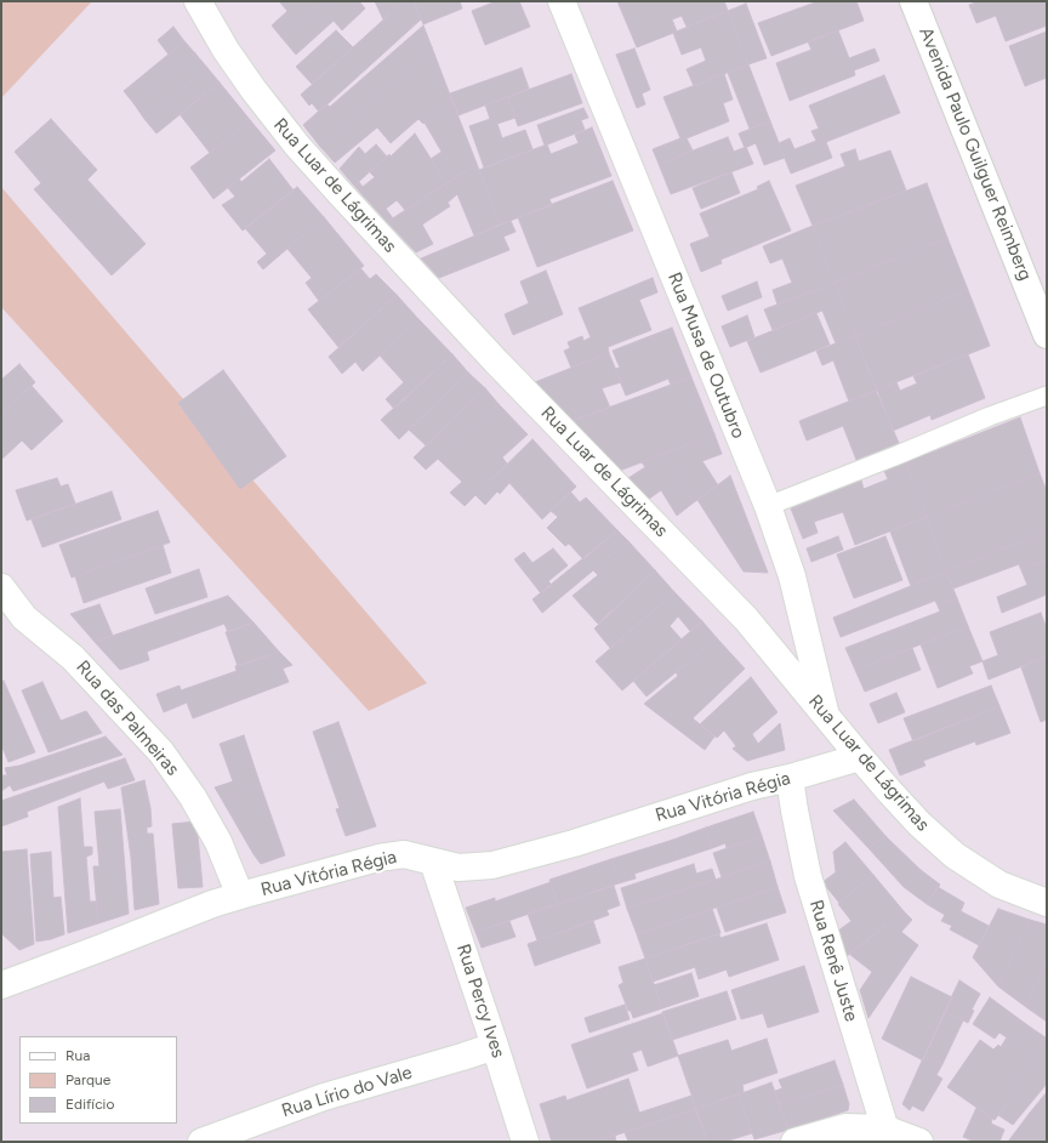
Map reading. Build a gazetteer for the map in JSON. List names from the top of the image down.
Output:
{
  "streets": {
    "street": [
      "Avenida Paulo Guilguer Reimberg",
      "Rua Luar de Lágrimas",
      "Rua Musa de Outubro",
      "Rua das Palmeiras",
      "Rua Vitória Régia",
      "Rua Renê Juste",
      "Rua Percy Ives",
      "Rua Lírio do Vale"
    ]
  },
  "crossings": [
    ["Rua Luar de Lágrimas", "Rua Musa de Outubro"],
    ["Rua Luar de Lágrimas", "Rua Vitória Régia"],
    ["Rua das Palmeiras", "Rua Vitória Régia"],
    ["Rua Vitória Régia", "Rua Renê Juste"],
    ["Rua Vitória Régia", "Rua Percy Ives"],
    ["Rua Percy Ives", "Rua Lírio do Vale"]
  ],
  "legend": ["Rua", "Parque", "Edifício"]
}
